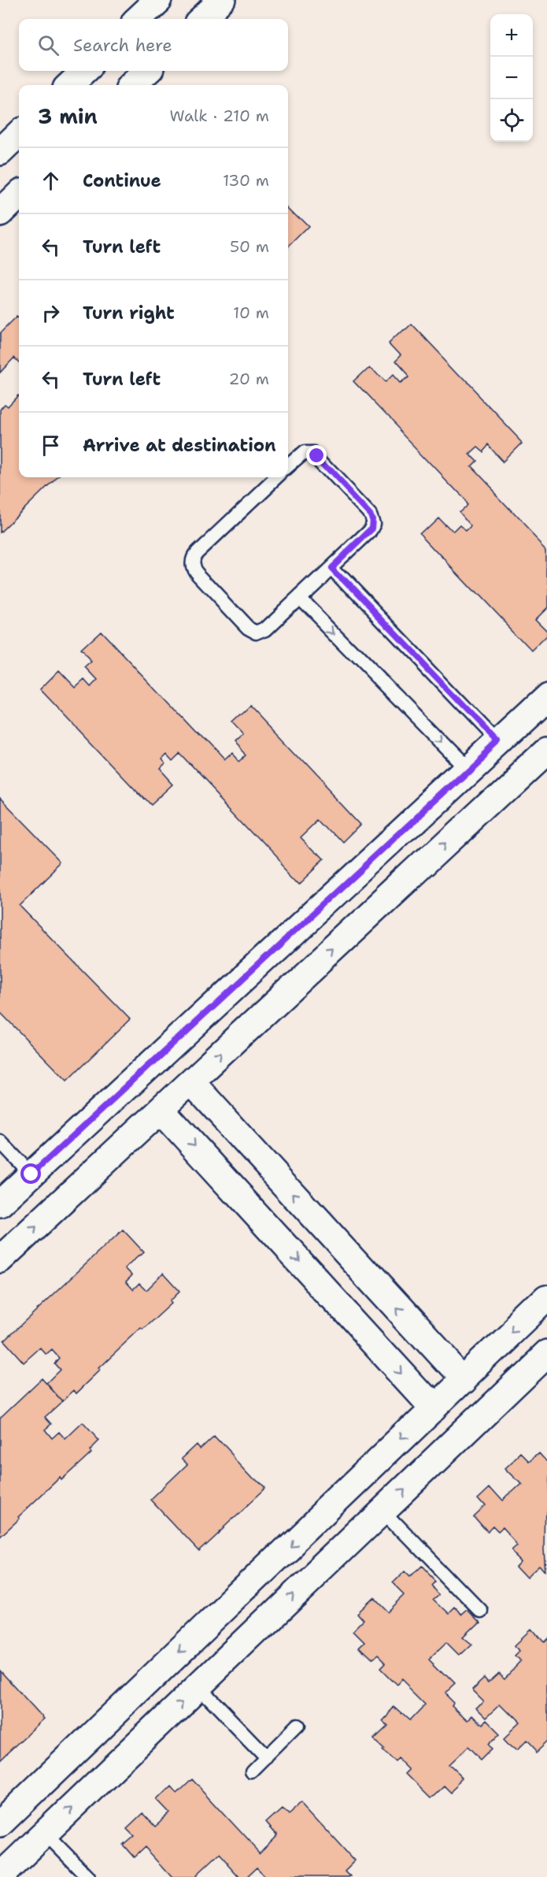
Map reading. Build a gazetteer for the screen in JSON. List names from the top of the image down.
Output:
{
  "page": {
    "map_buttons": ["+", "−"],
    "search": "Search here",
    "heading": ["3 min", "Walk · 210 m"],
    "list": [
      ["Continue", "130 m"],
      ["Turn left", "50 m"],
      ["Turn right", "10 m"],
      ["Turn left", "20 m"],
      "Arrive at destination"
    ]
  }
}
